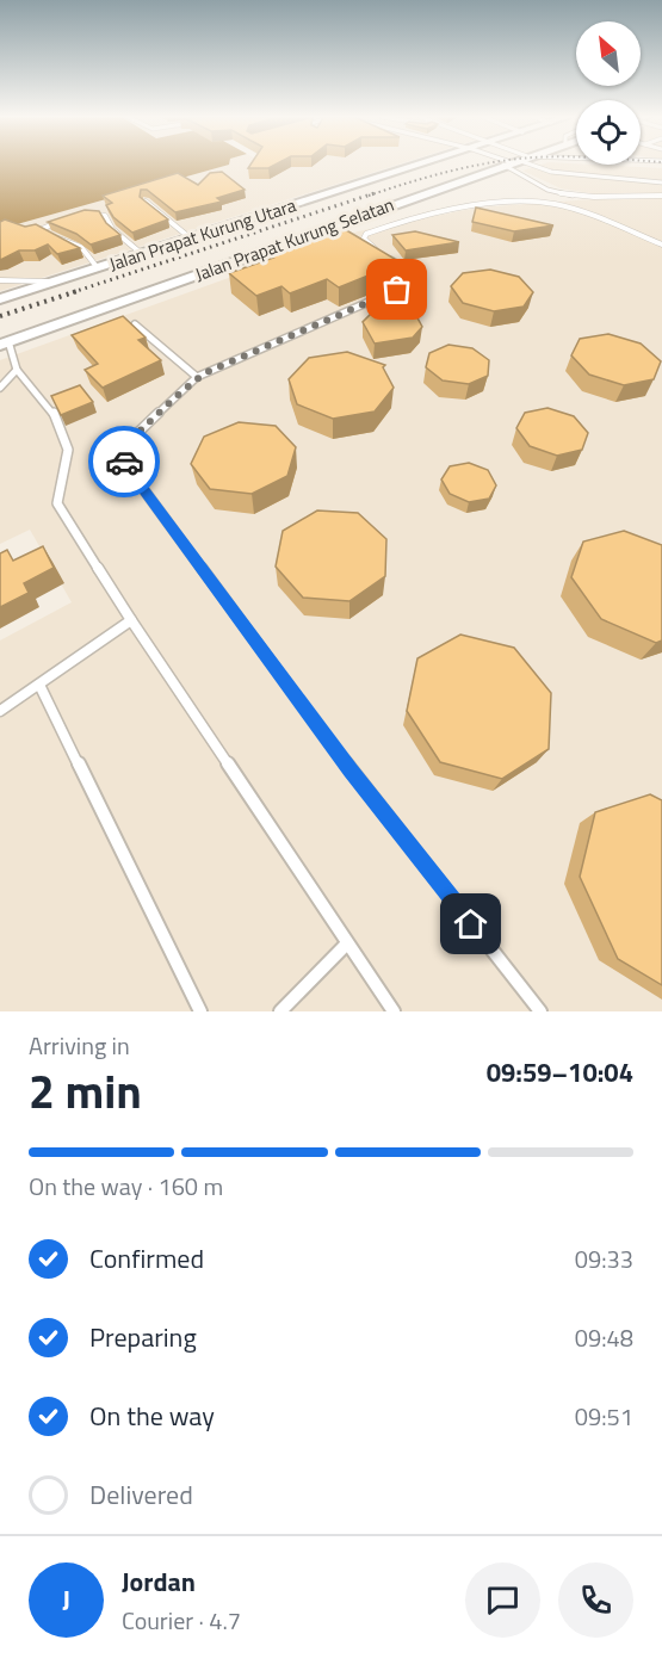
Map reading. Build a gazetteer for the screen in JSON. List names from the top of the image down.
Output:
{
  "streets": {
    "street": ["Jalan Prapat Kurung Utara", "Jalan Prapat Kurung Selatan"]
  },
  "north": "top left",
  "page": {
    "heading": ["2 min", "Arriving in", "09:59–10:04"],
    "panel": ["Jordan", "Courier · 4.7"],
    "bar": "On the way · 160 m",
    "list": [
      ["Confirmed", "09:33"],
      ["Preparing", "09:48"],
      ["On the way", "09:51"],
      "Delivered"
    ],
    "round": "J"
  }
}
